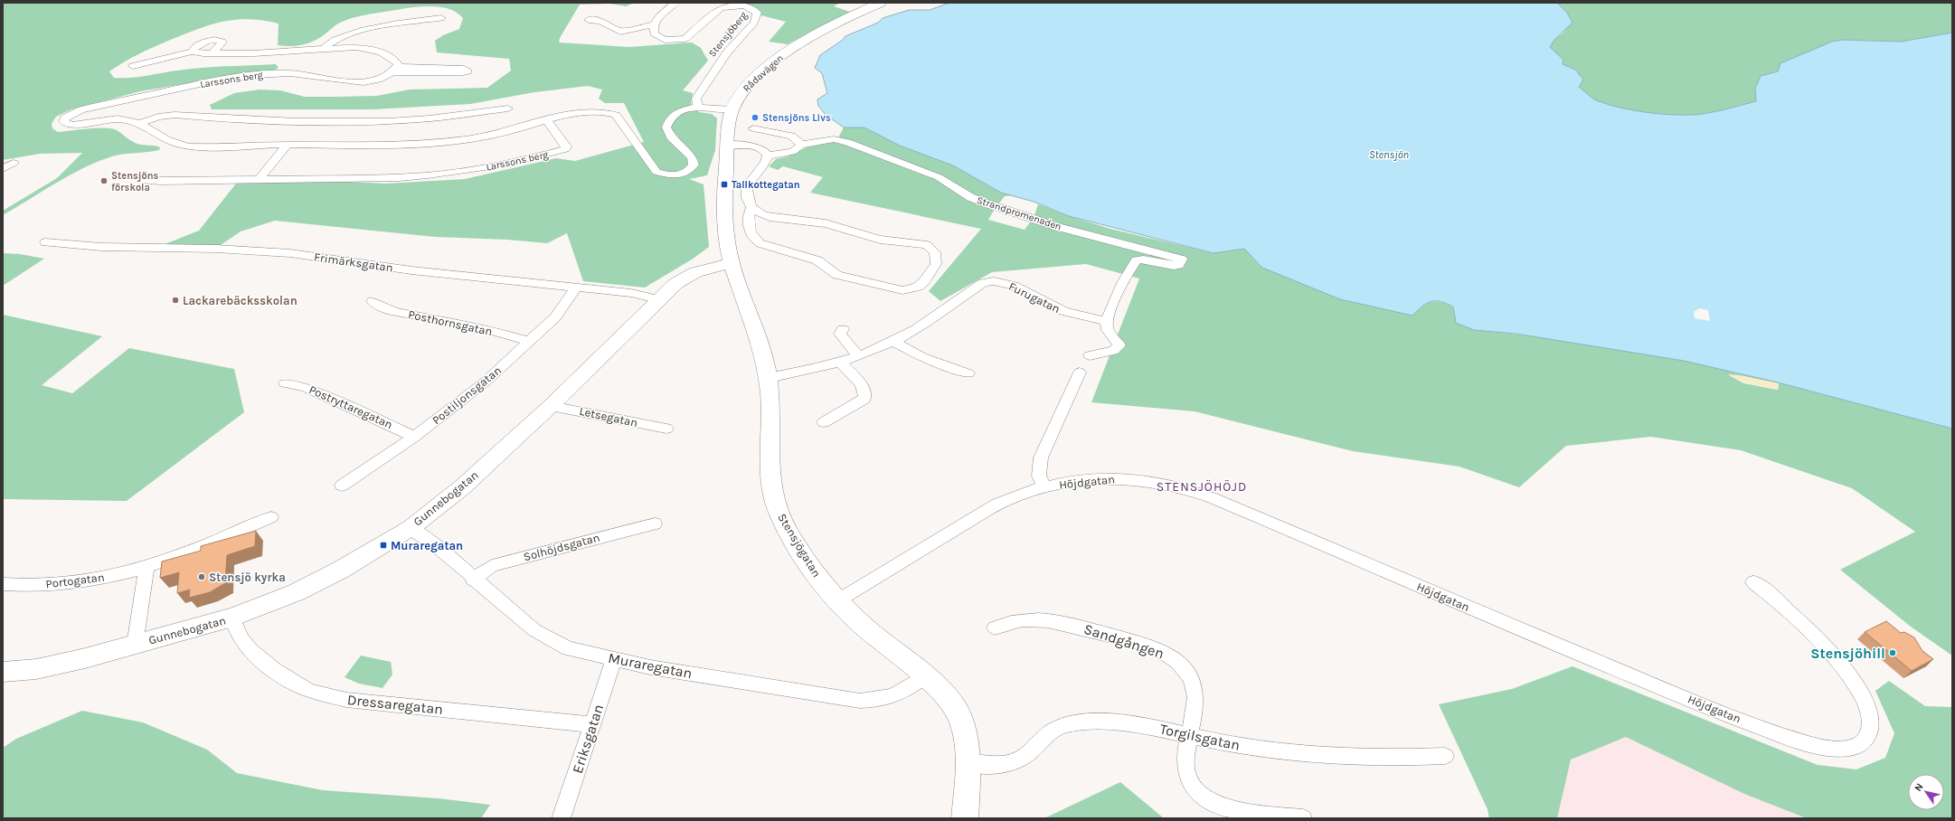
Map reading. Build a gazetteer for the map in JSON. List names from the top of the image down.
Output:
{
  "streets": {
    "street": [
      "Stensjöberg",
      "Rådavägen",
      "Larssons berg",
      "Strandpromenaden",
      "Frimärksgatan",
      "Furugatan",
      "Posthornsgatan",
      "Postiljonsgatan",
      "Postryttaregatan",
      "Letsegatan",
      "Höjdgatan",
      "Gunnebogatan",
      "Stensjögatan",
      "Solhöjdsgatan",
      "Portogatan",
      "Sandgången",
      "Muraregatan",
      "Dressaregatan",
      "Torgilsgatan",
      "Eriksgatan"
    ]
  },
  "crossings": [
    ["Stensjöberg", "Larssons berg"],
    ["Rådavägen", "Larssons berg"],
    ["Rådavägen", "Gunnebogatan"],
    ["Rådavägen", "Stensjögatan"],
    ["Strandpromenaden", "Furugatan"],
    ["Frimärksgatan", "Postiljonsgatan"],
    ["Frimärksgatan", "Gunnebogatan"],
    ["Furugatan", "Stensjögatan"],
    ["Posthornsgatan", "Postiljonsgatan"],
    ["Postiljonsgatan", "Postryttaregatan"],
    ["Letsegatan", "Gunnebogatan"],
    ["Höjdgatan", "Stensjögatan"],
    ["Gunnebogatan", "Stensjögatan"],
    ["Gunnebogatan", "Muraregatan"],
    ["Gunnebogatan", "Dressaregatan"],
    ["Stensjögatan", "Muraregatan"],
    ["Stensjögatan", "Torgilsgatan"],
    ["Solhöjdsgatan", "Muraregatan"],
    ["Sandgången", "Torgilsgatan"],
    ["Muraregatan", "Eriksgatan"],
    ["Dressaregatan", "Eriksgatan"]
  ],
  "districts": ["STENSJÖHÖJD"],
  "water": ["Stensjön"],
  "places": {
    "other": [
      "Stensjöns Livs",
      "Stensjöns förskola",
      "Lackarebäcksskolan",
      "Stensjö kyrka",
      "Stensjöhill"
    ],
    "transit": ["Tallkottegatan", "Muraregatan"]
  },
  "north": "top left"
}
